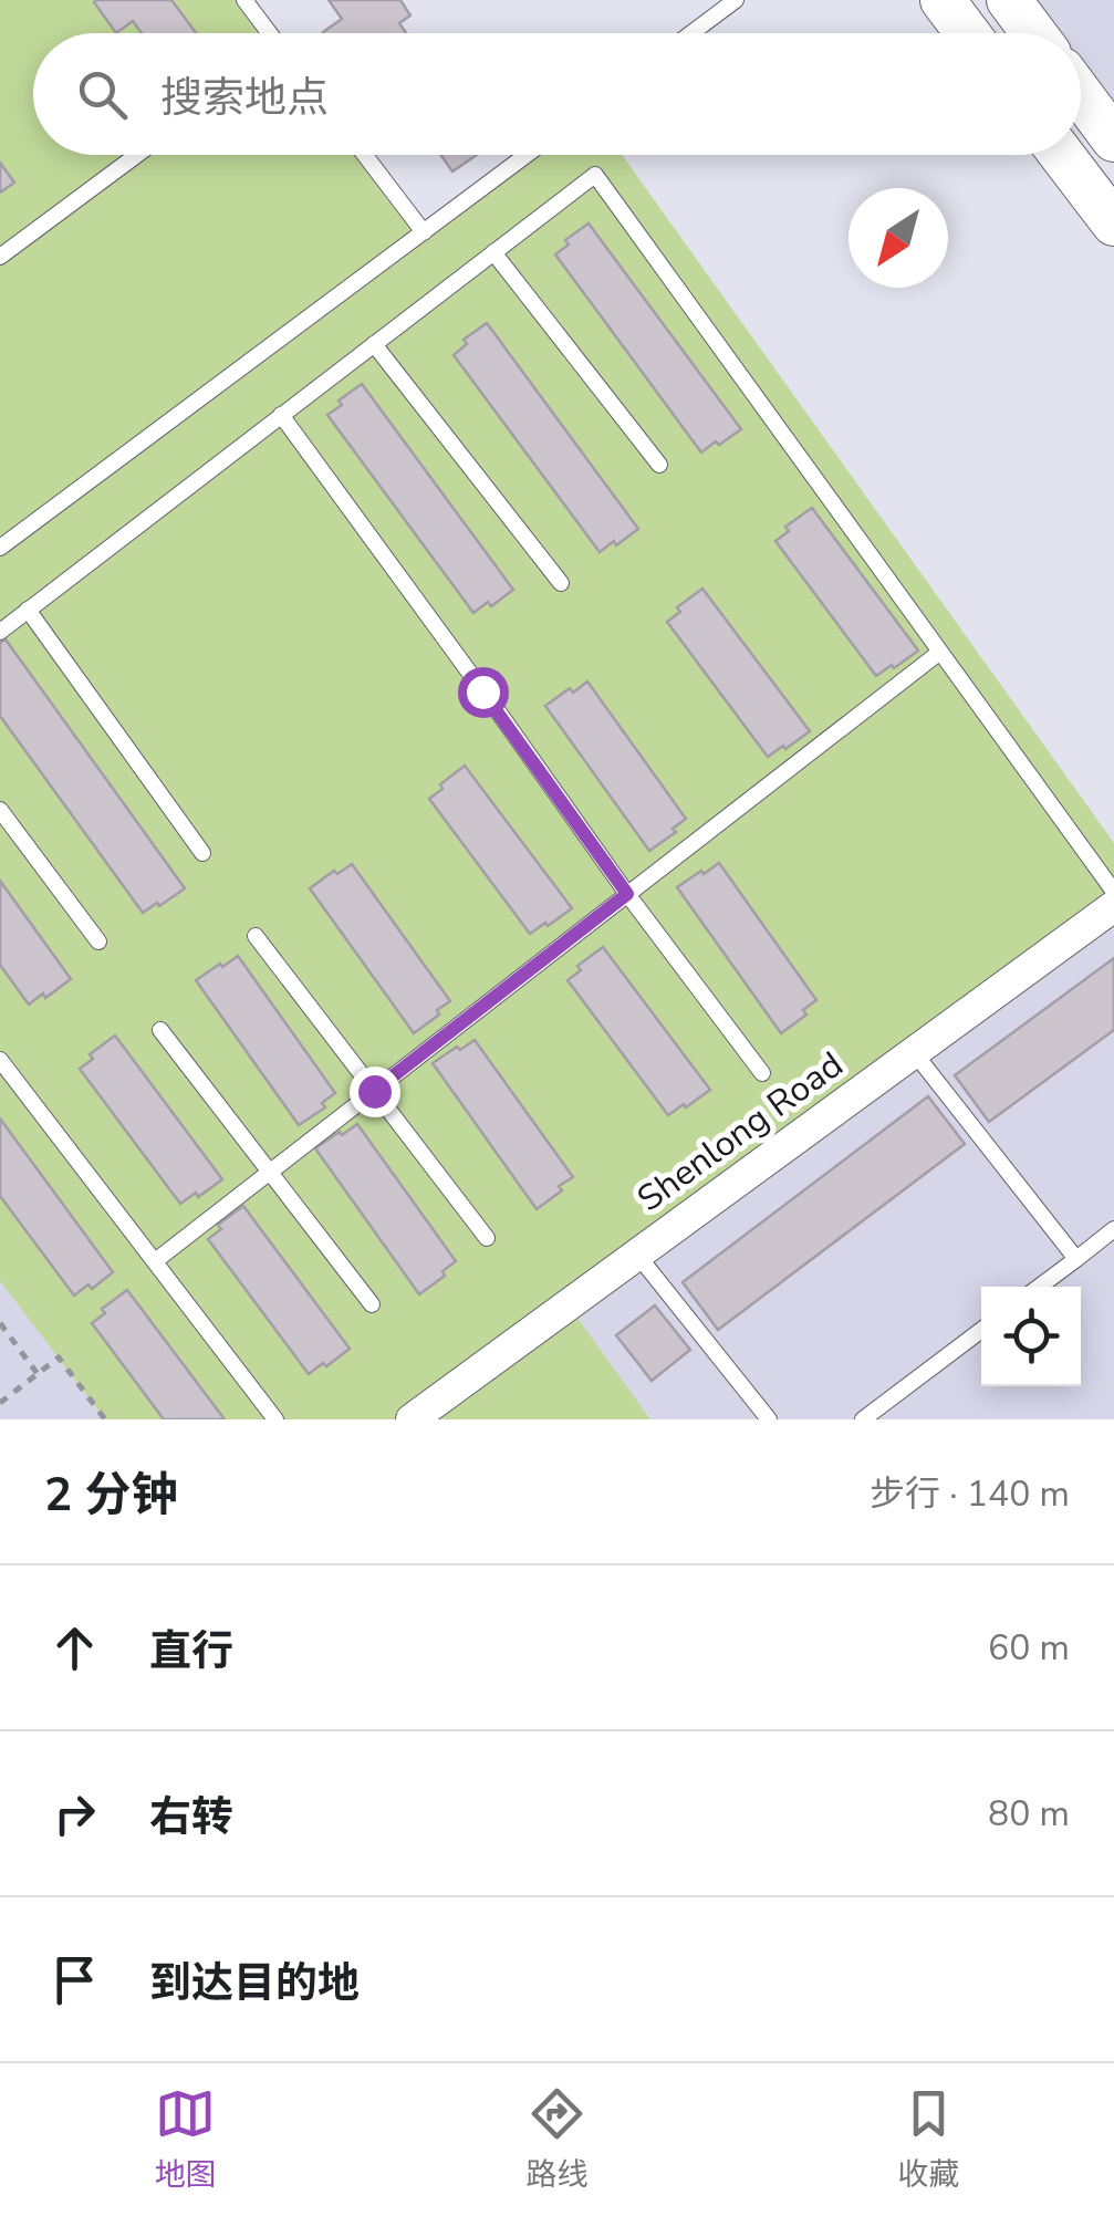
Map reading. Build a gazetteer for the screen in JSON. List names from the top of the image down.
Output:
{
  "streets": {
    "street": ["Shenlong Road"]
  },
  "north": "bottom left",
  "page": {
    "search": "搜索地点",
    "heading": ["2 分钟", "步行 · 140 m"],
    "list": [
      ["直行", "60 m"],
      ["右转", "80 m"],
      "到达目的地"
    ],
    "nav": ["地图", "路线", "收藏"]
  }
}
